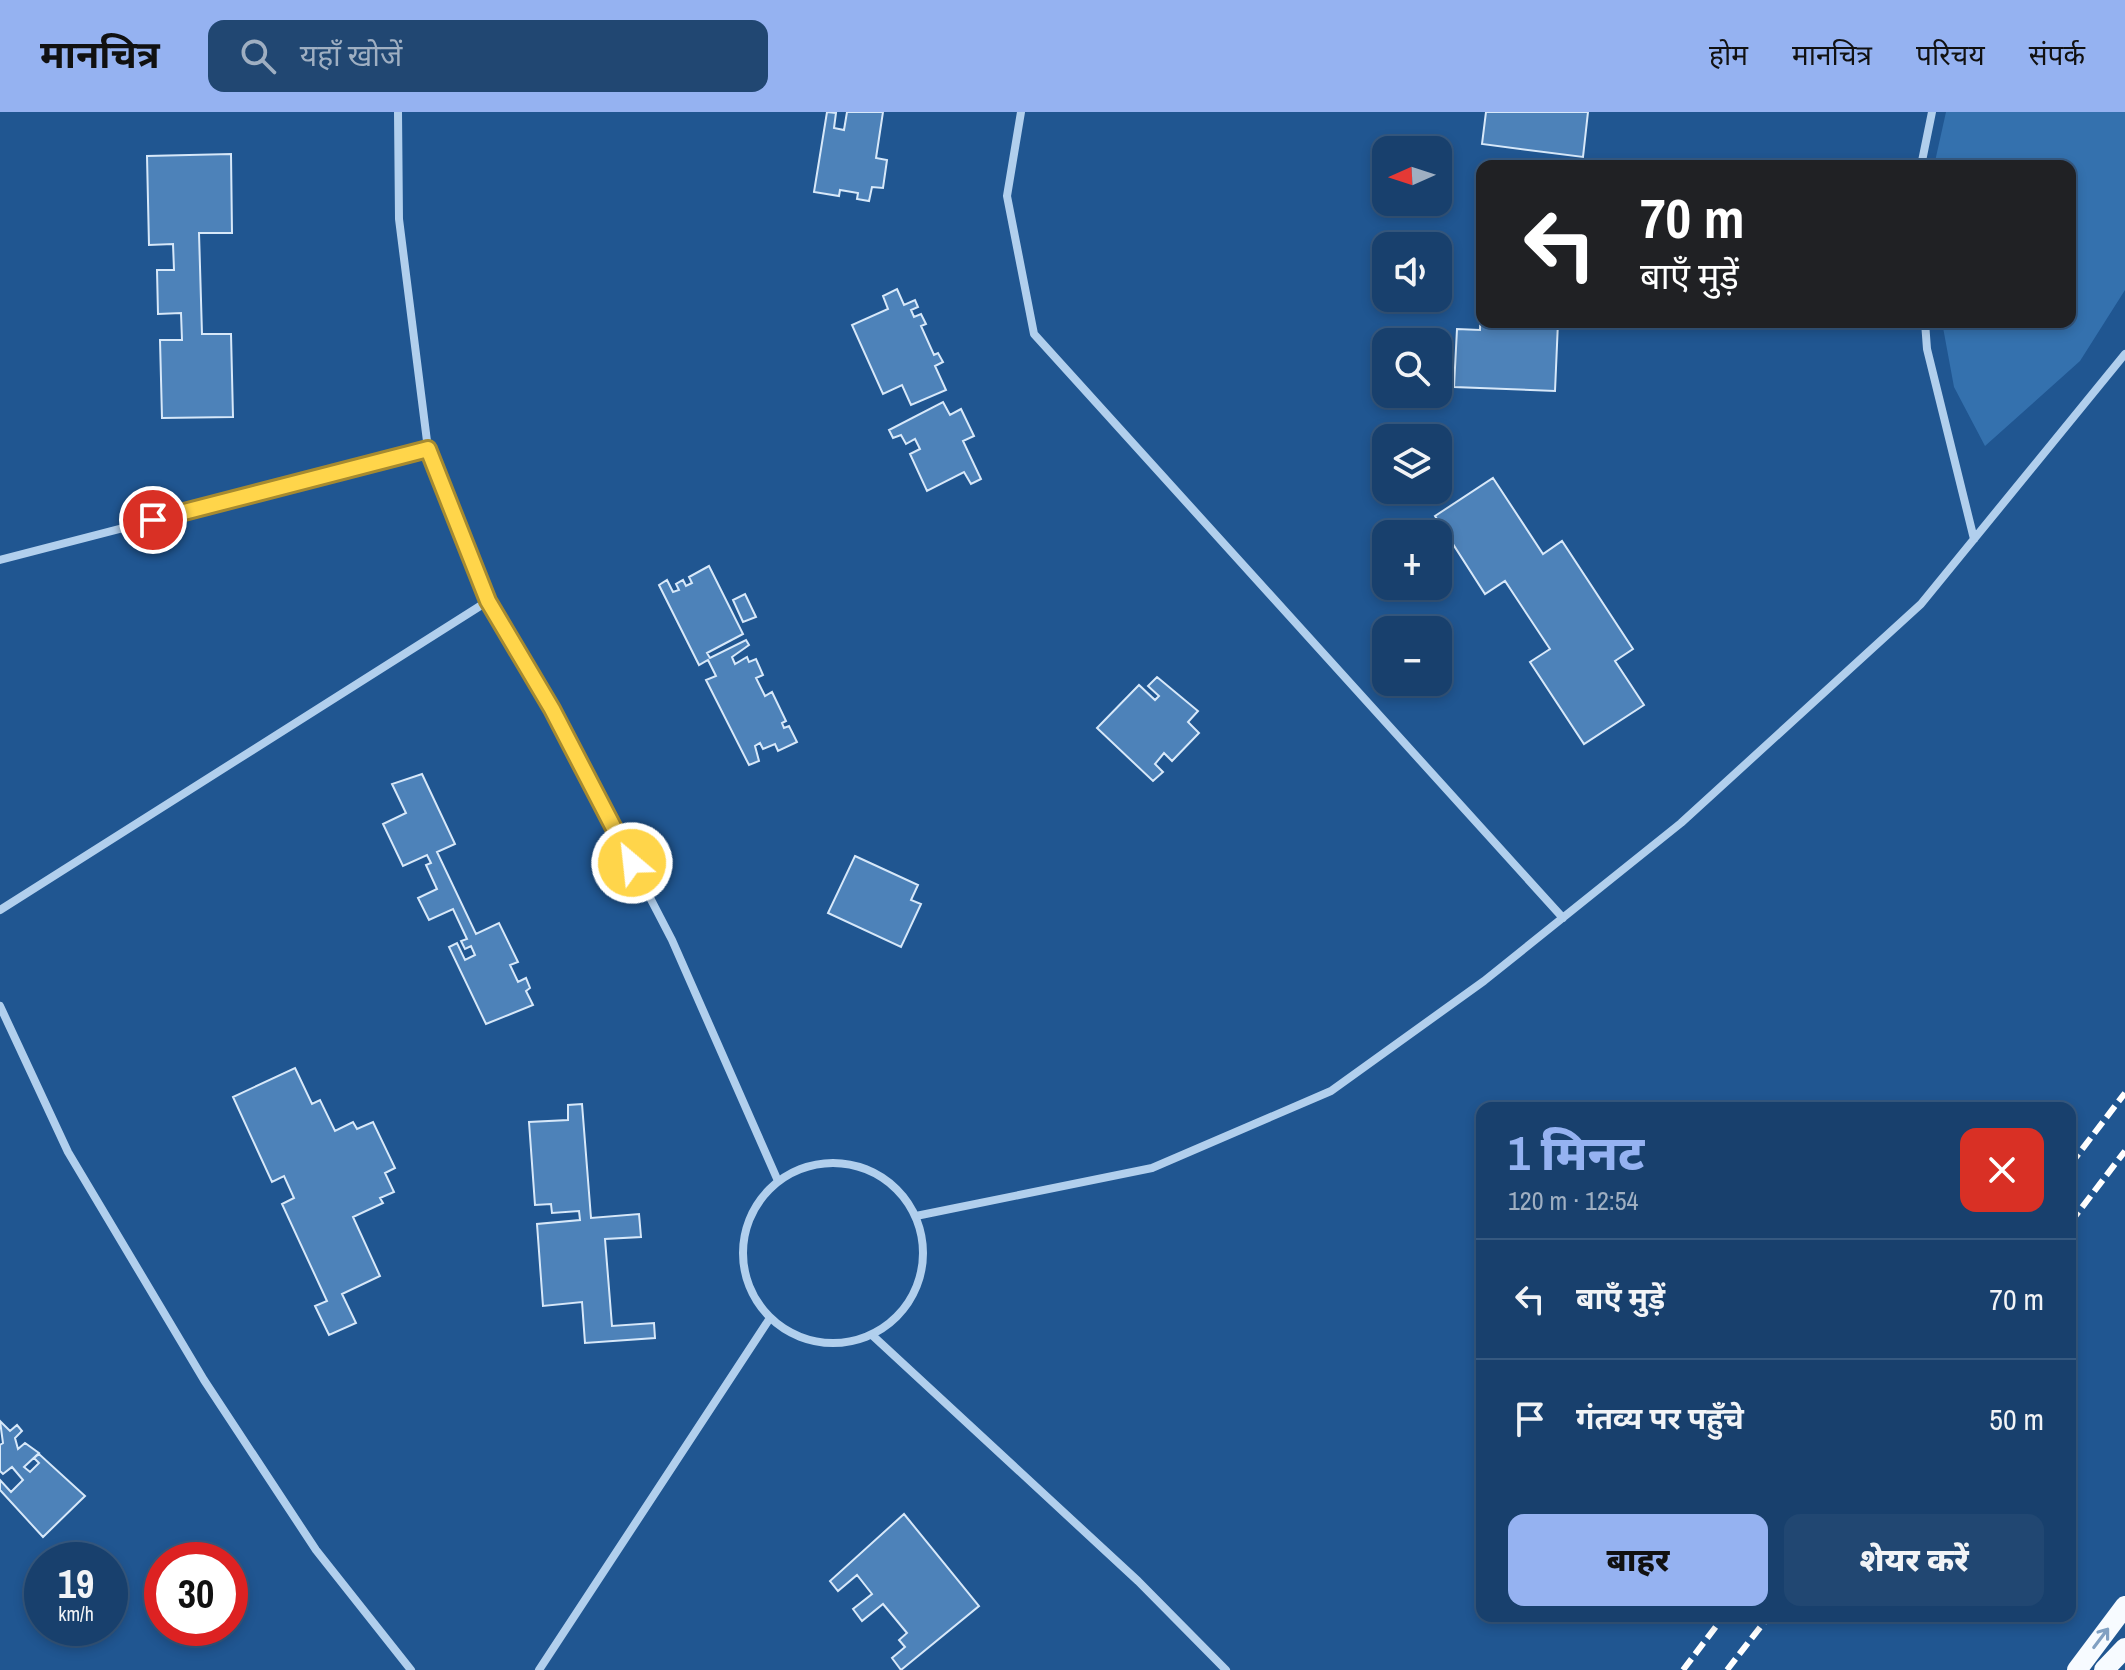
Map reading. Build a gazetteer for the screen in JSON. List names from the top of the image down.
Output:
{
  "north": "left",
  "page": {
    "header": "मानचित्र",
    "search": "यहाँ खोजें",
    "nav": [
      "होम",
      "मानचित्र",
      "परिचय",
      "संपर्क"
    ],
    "map_buttons": ["+", "−"],
    "turn": ["70 m", "बाएँ मुड़ें"],
    "heading": ["1 मिनट", "120 m · 12:54"],
    "list": [
      {
        "name": "बाएँ मुड़ें",
        "value": "70 m"
      },
      {
        "name": "गंतव्य पर पहुँचे",
        "value": "50 m"
      }
    ],
    "buttons": ["बाहर", "शेयर करें"],
    "speed": "19 km/h",
    "limit": "30"
  }
}
